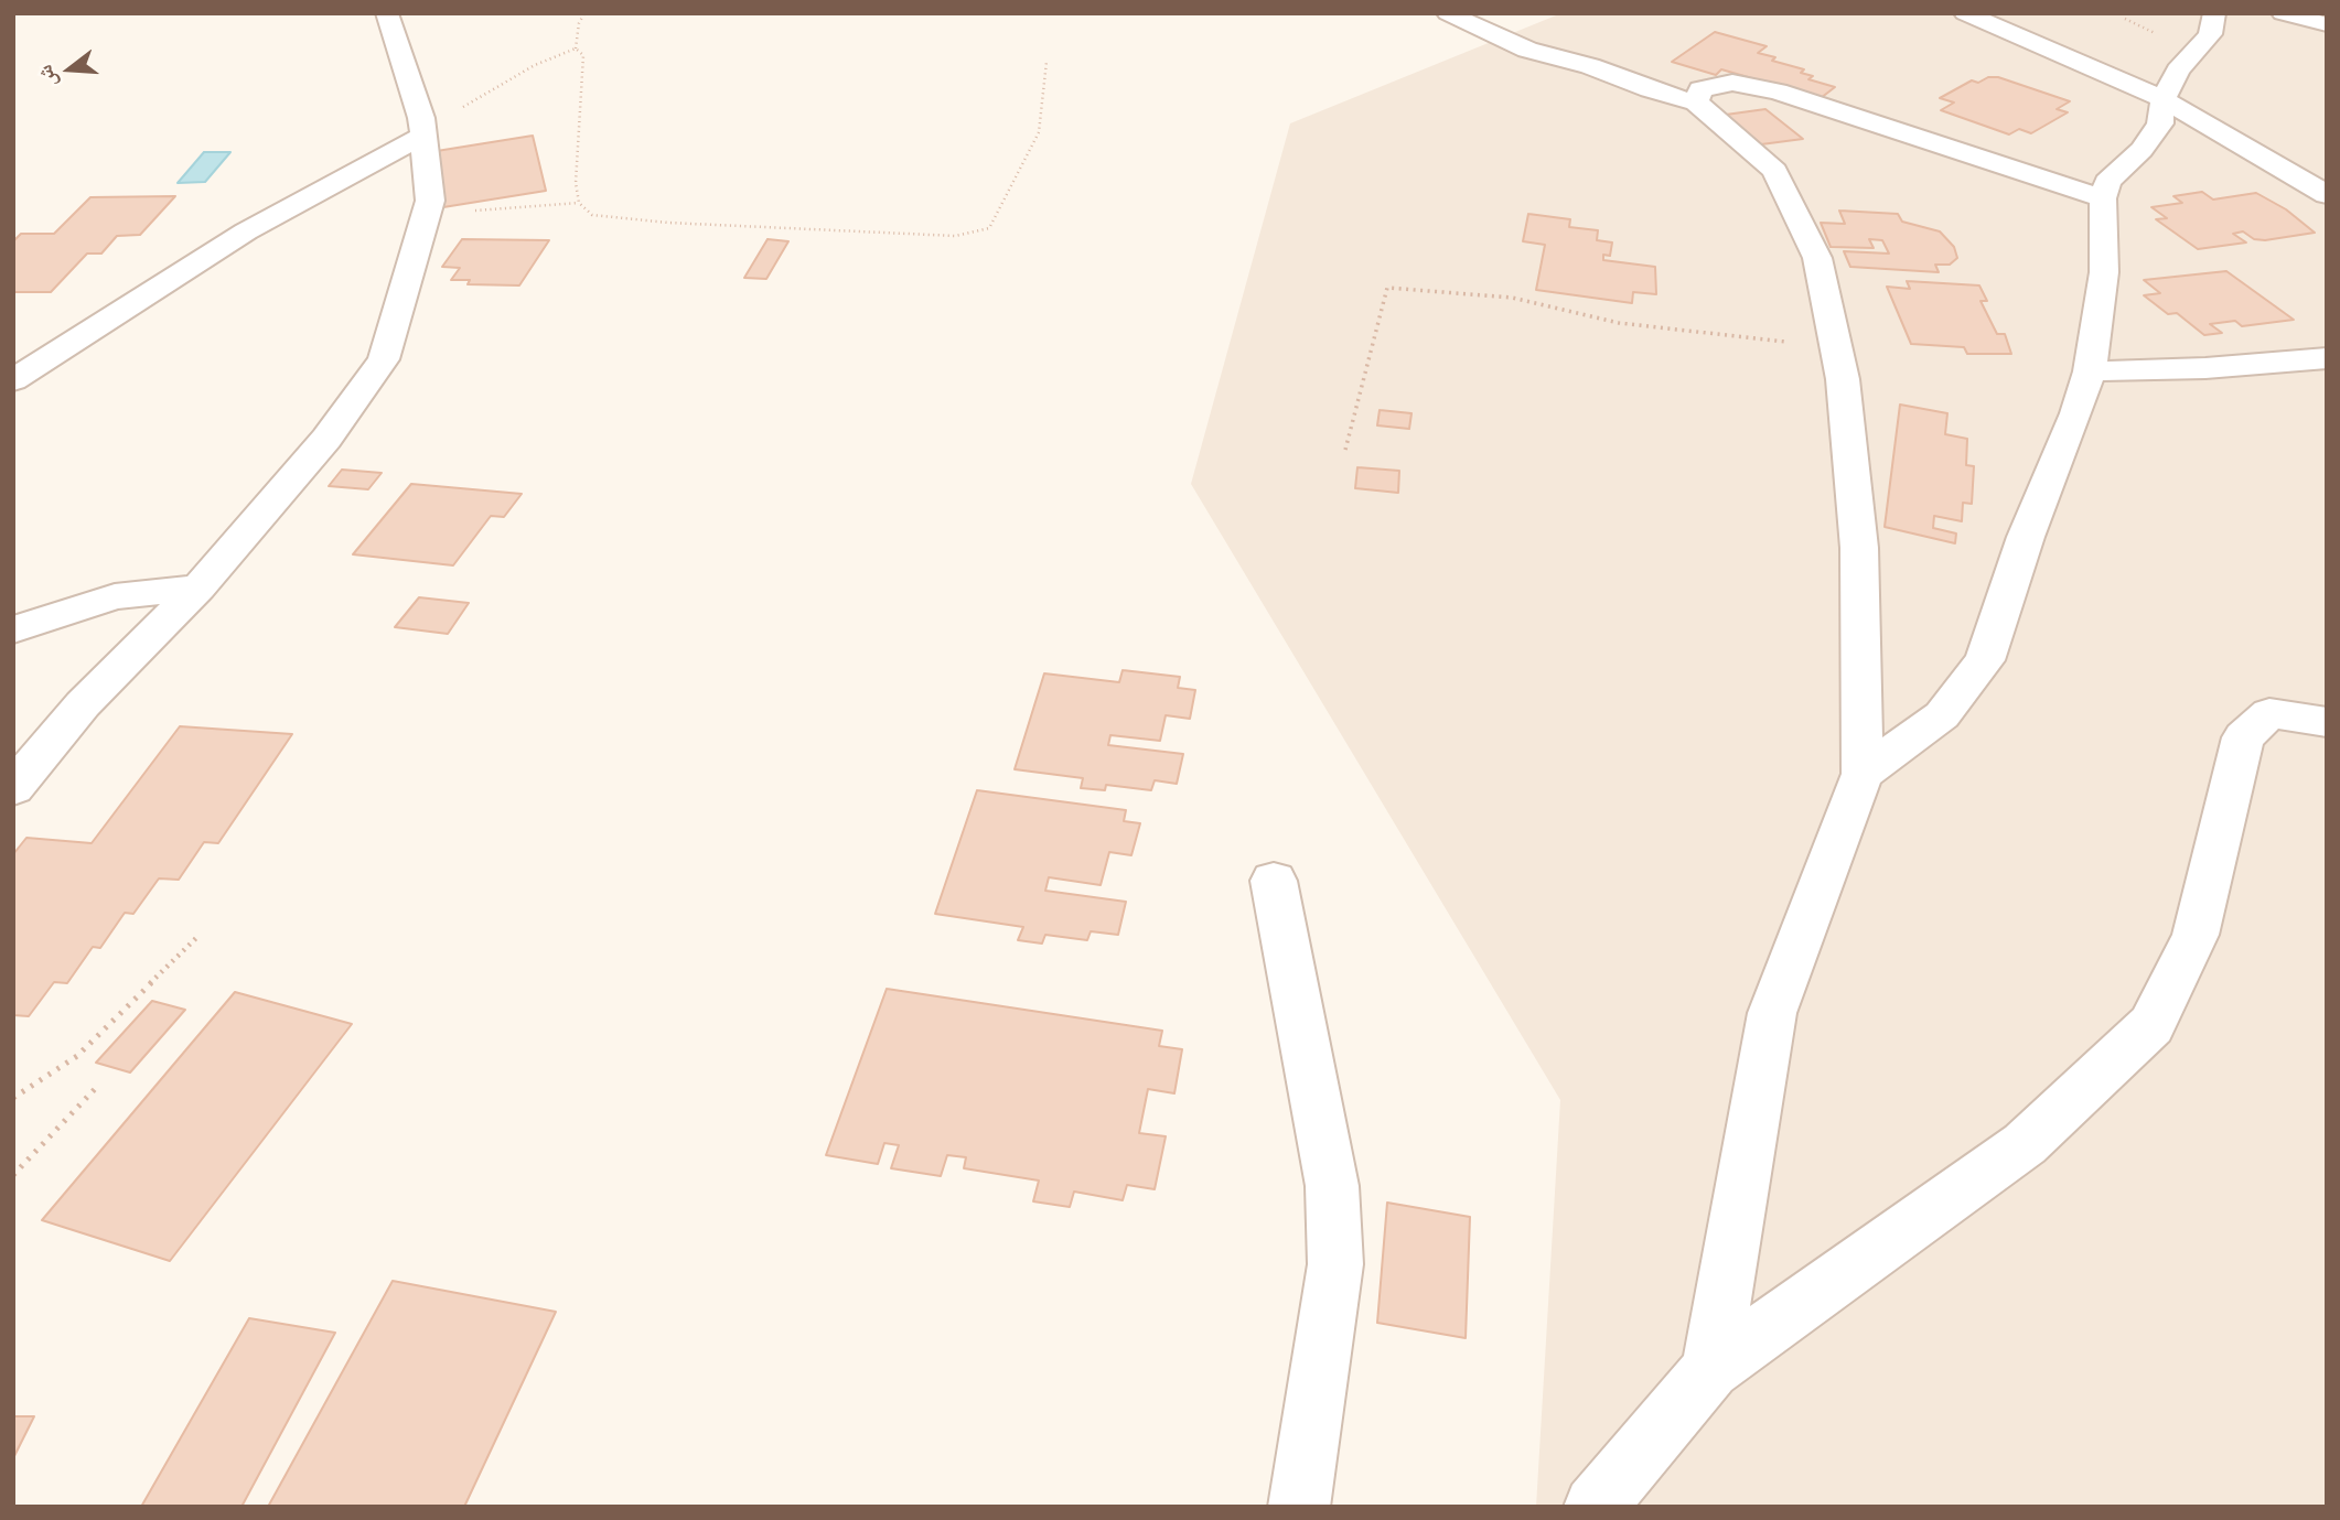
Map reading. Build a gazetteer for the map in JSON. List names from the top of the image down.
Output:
{
  "north": "left"
}
